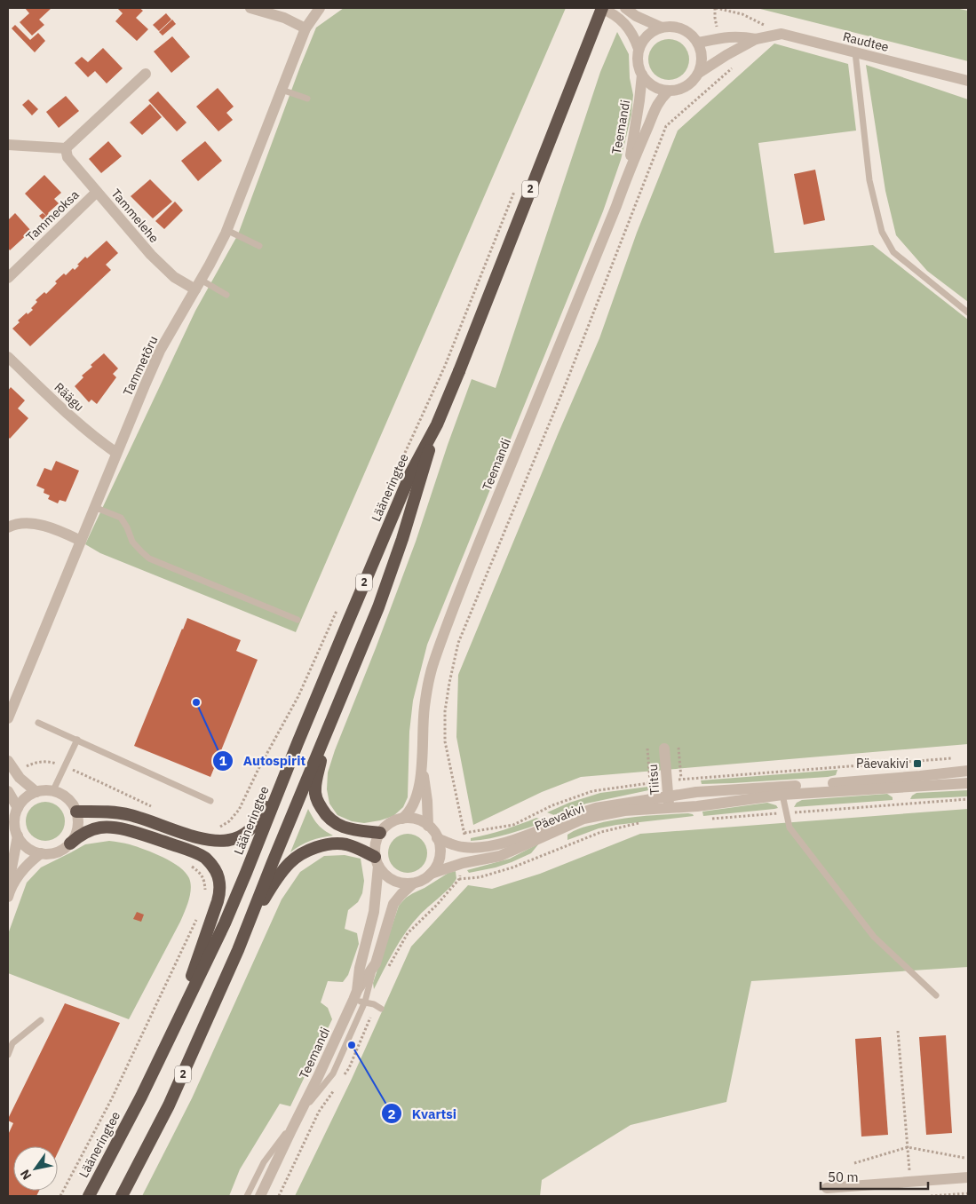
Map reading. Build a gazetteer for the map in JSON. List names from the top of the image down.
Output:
{
  "streets": {
    "highway": ["2", "Lääneringtee"],
    "street": [
      "Raudtee",
      "Teemandi",
      "Tammeoksa",
      "Tammelehe",
      "Tammetõru",
      "Räägu",
      "Tiitsu",
      "Päevakivi"
    ]
  },
  "crossings": [
    ["Raudtee", "Teemandi"],
    ["Teemandi", "Päevakivi"],
    ["Tammeoksa", "Tammelehe"],
    ["Tammelehe", "Tammetõru"],
    ["Tammetõru", "Räägu"],
    ["Tiitsu", "Päevakivi"]
  ],
  "places": {
    "other": ["Autospirit", "Kvartsi"],
    "transit": ["Päevakivi"]
  },
  "scale_bar": "50 m",
  "north": "bottom left"
}
